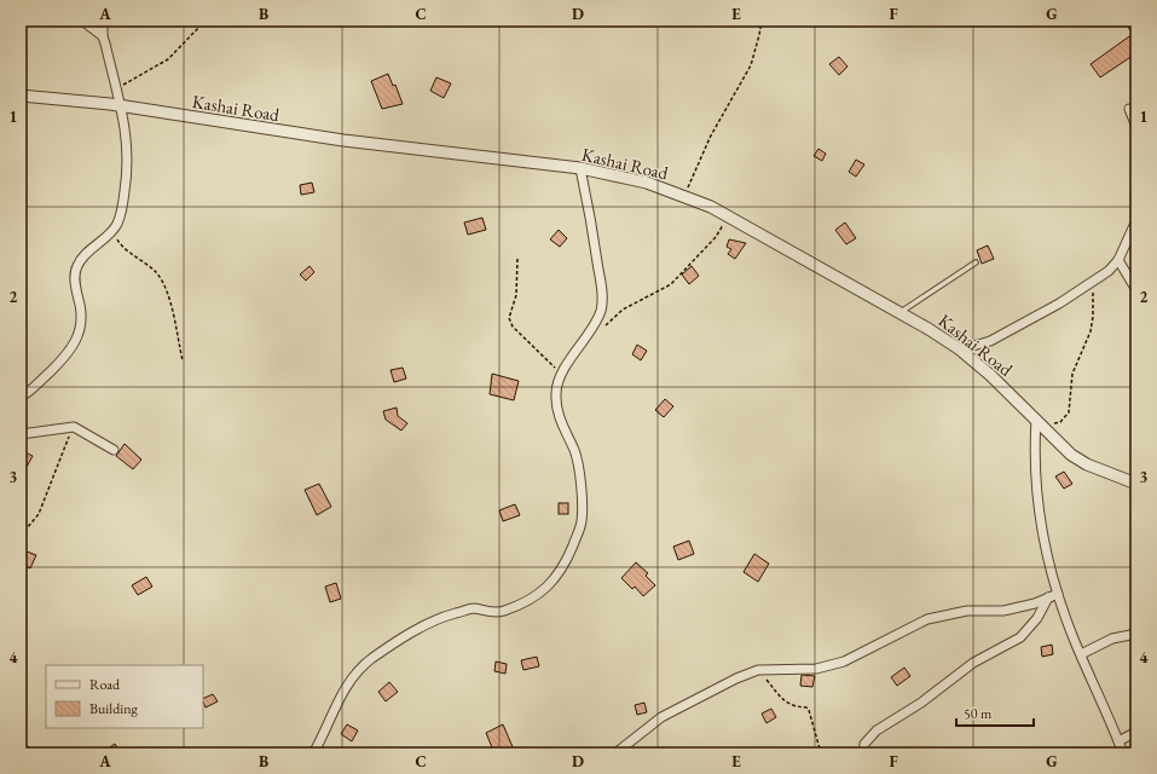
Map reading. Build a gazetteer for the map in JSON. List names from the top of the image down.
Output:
{
  "streets": {
    "street": ["Kashai Road"]
  },
  "legend": ["Road", "Building"],
  "scale_bar": "50 m",
  "grid": {
    "columns": [
      "A",
      "B",
      "C",
      "D",
      "E",
      "F",
      "G"
    ],
    "rows": [
      "1",
      "2",
      "3",
      "4"
    ]
  }
}
